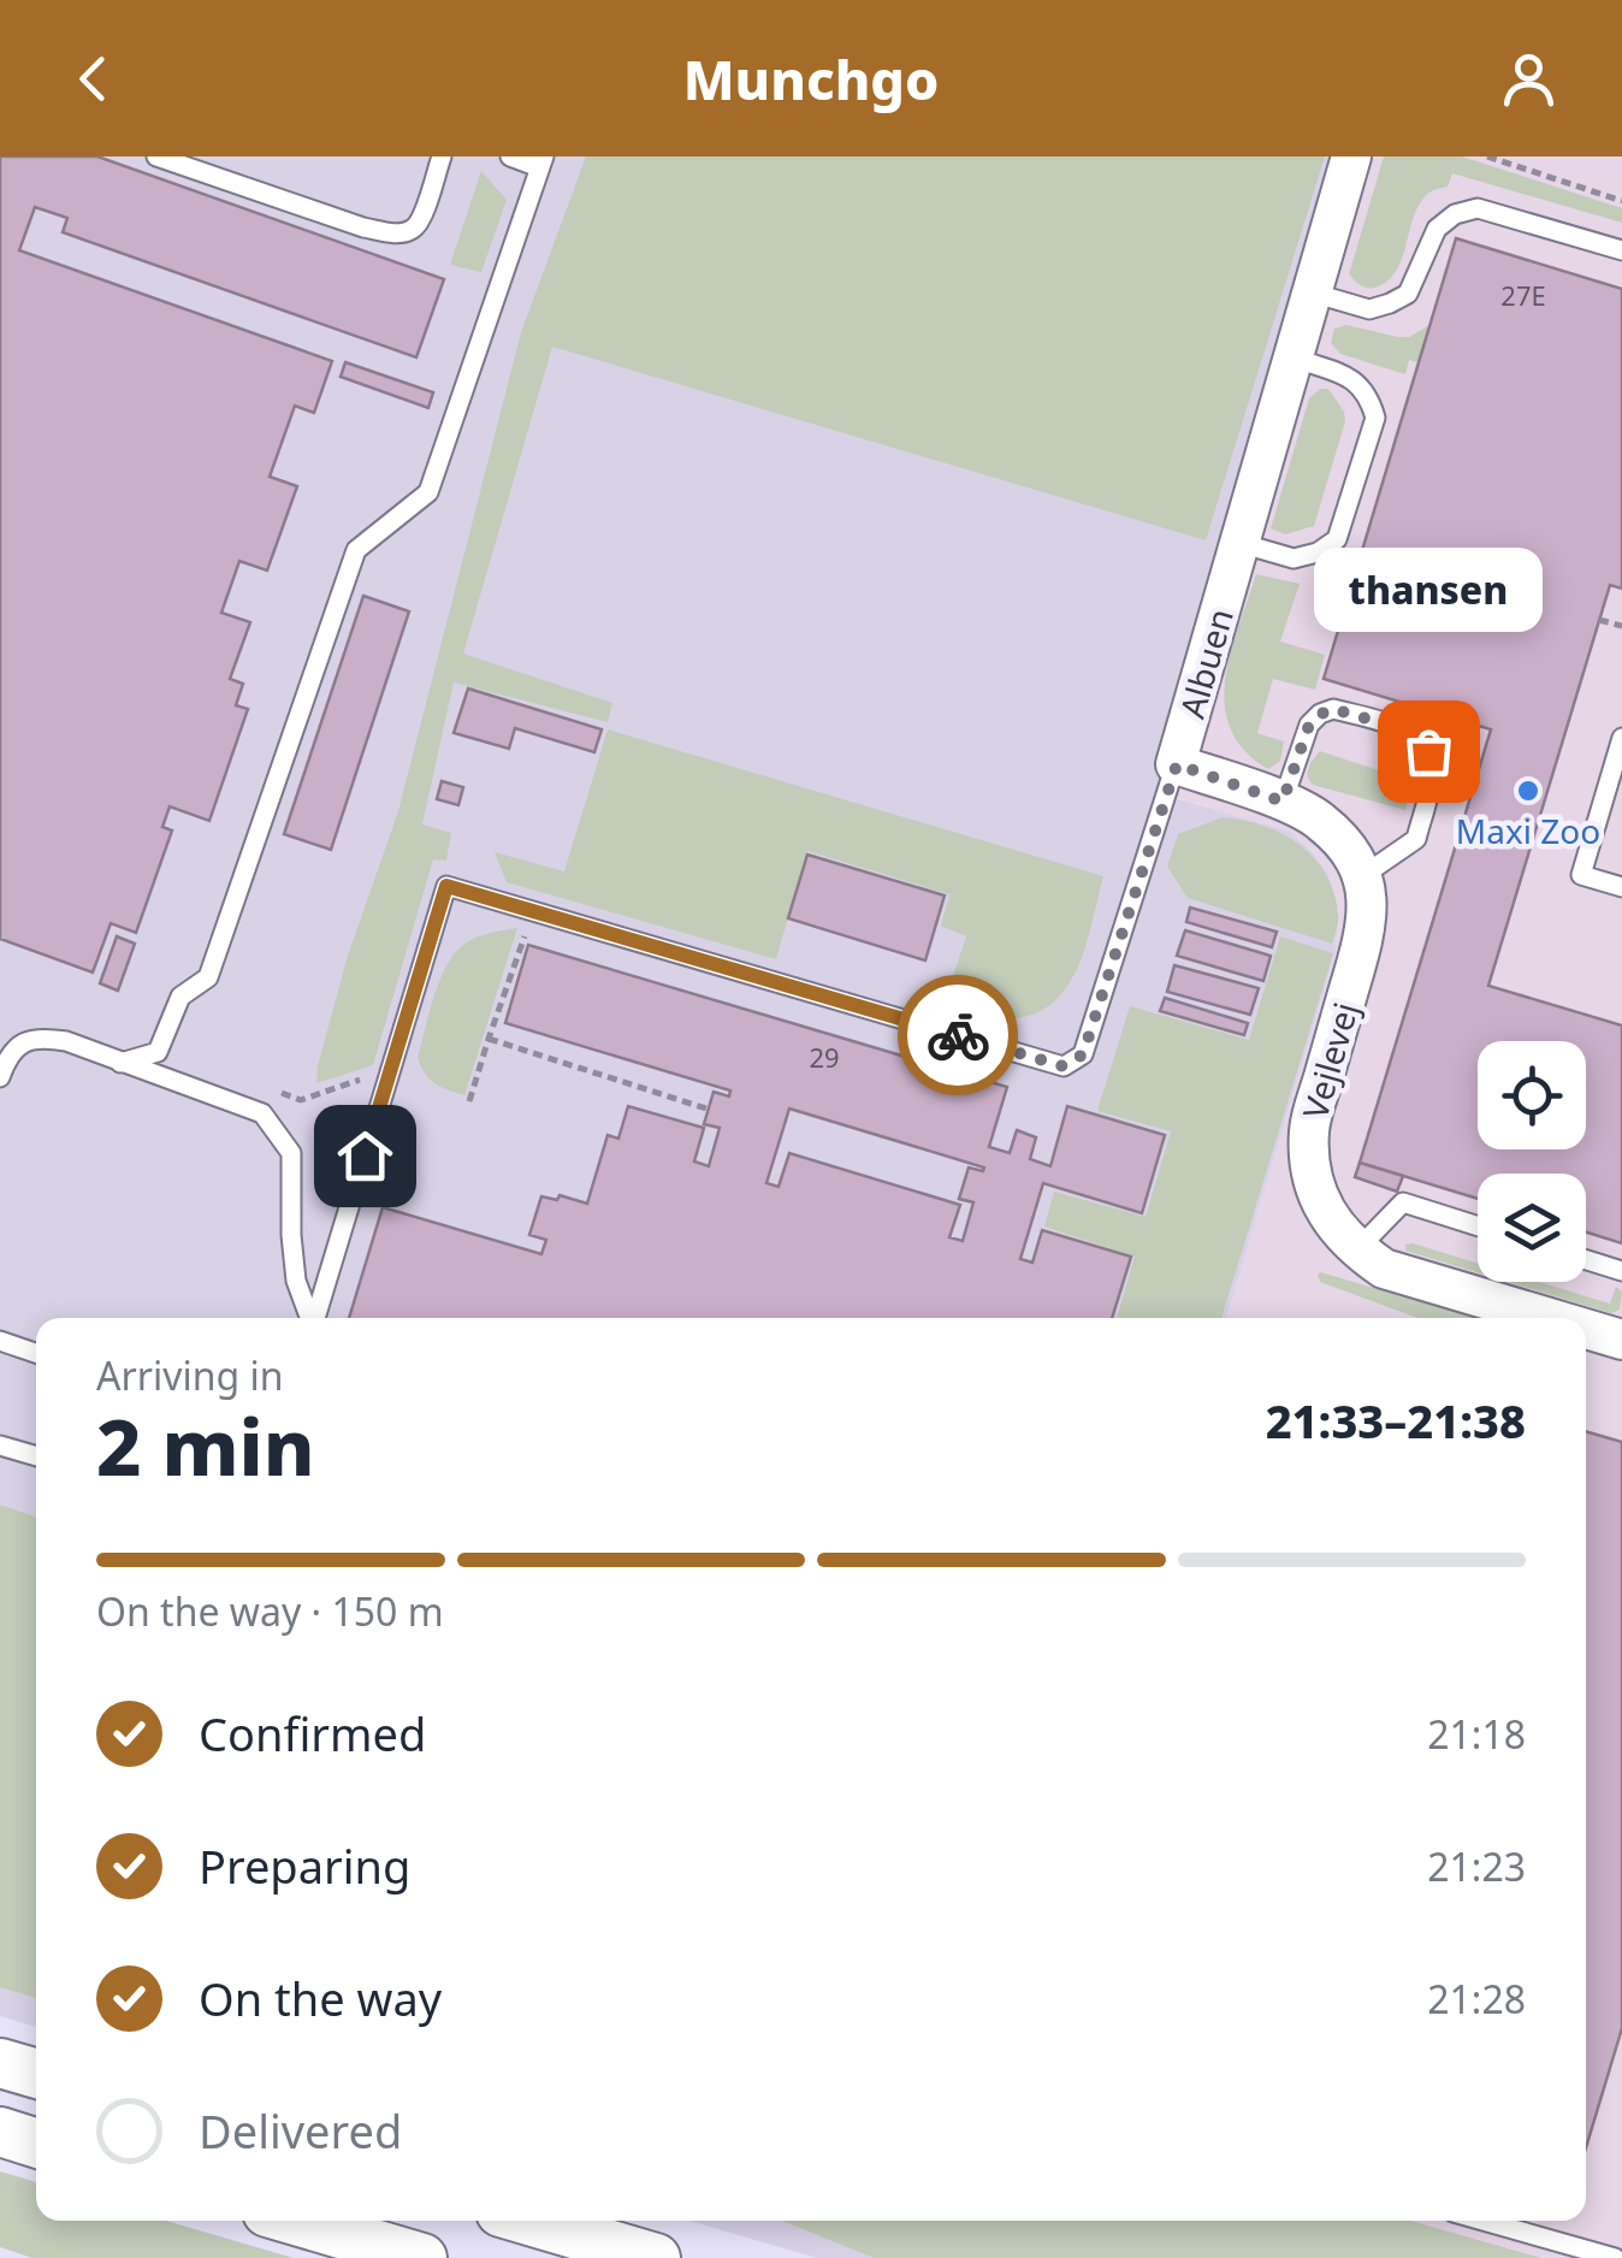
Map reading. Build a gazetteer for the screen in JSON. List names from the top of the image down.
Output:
{
  "streets": {
    "street": ["Albuen", "Vejlevej"]
  },
  "places": ["thansen", "Maxi Zoo"],
  "house_numbers": ["27E", "29"],
  "page": {
    "header": "Munchgo",
    "bubble": "thansen",
    "heading": ["2 min", "Arriving in", "21:33–21:38"],
    "bar": "On the way · 150 m",
    "list": [
      ["Confirmed", "21:18"],
      ["Preparing", "21:23"],
      ["On the way", "21:28"],
      "Delivered"
    ]
  }
}
